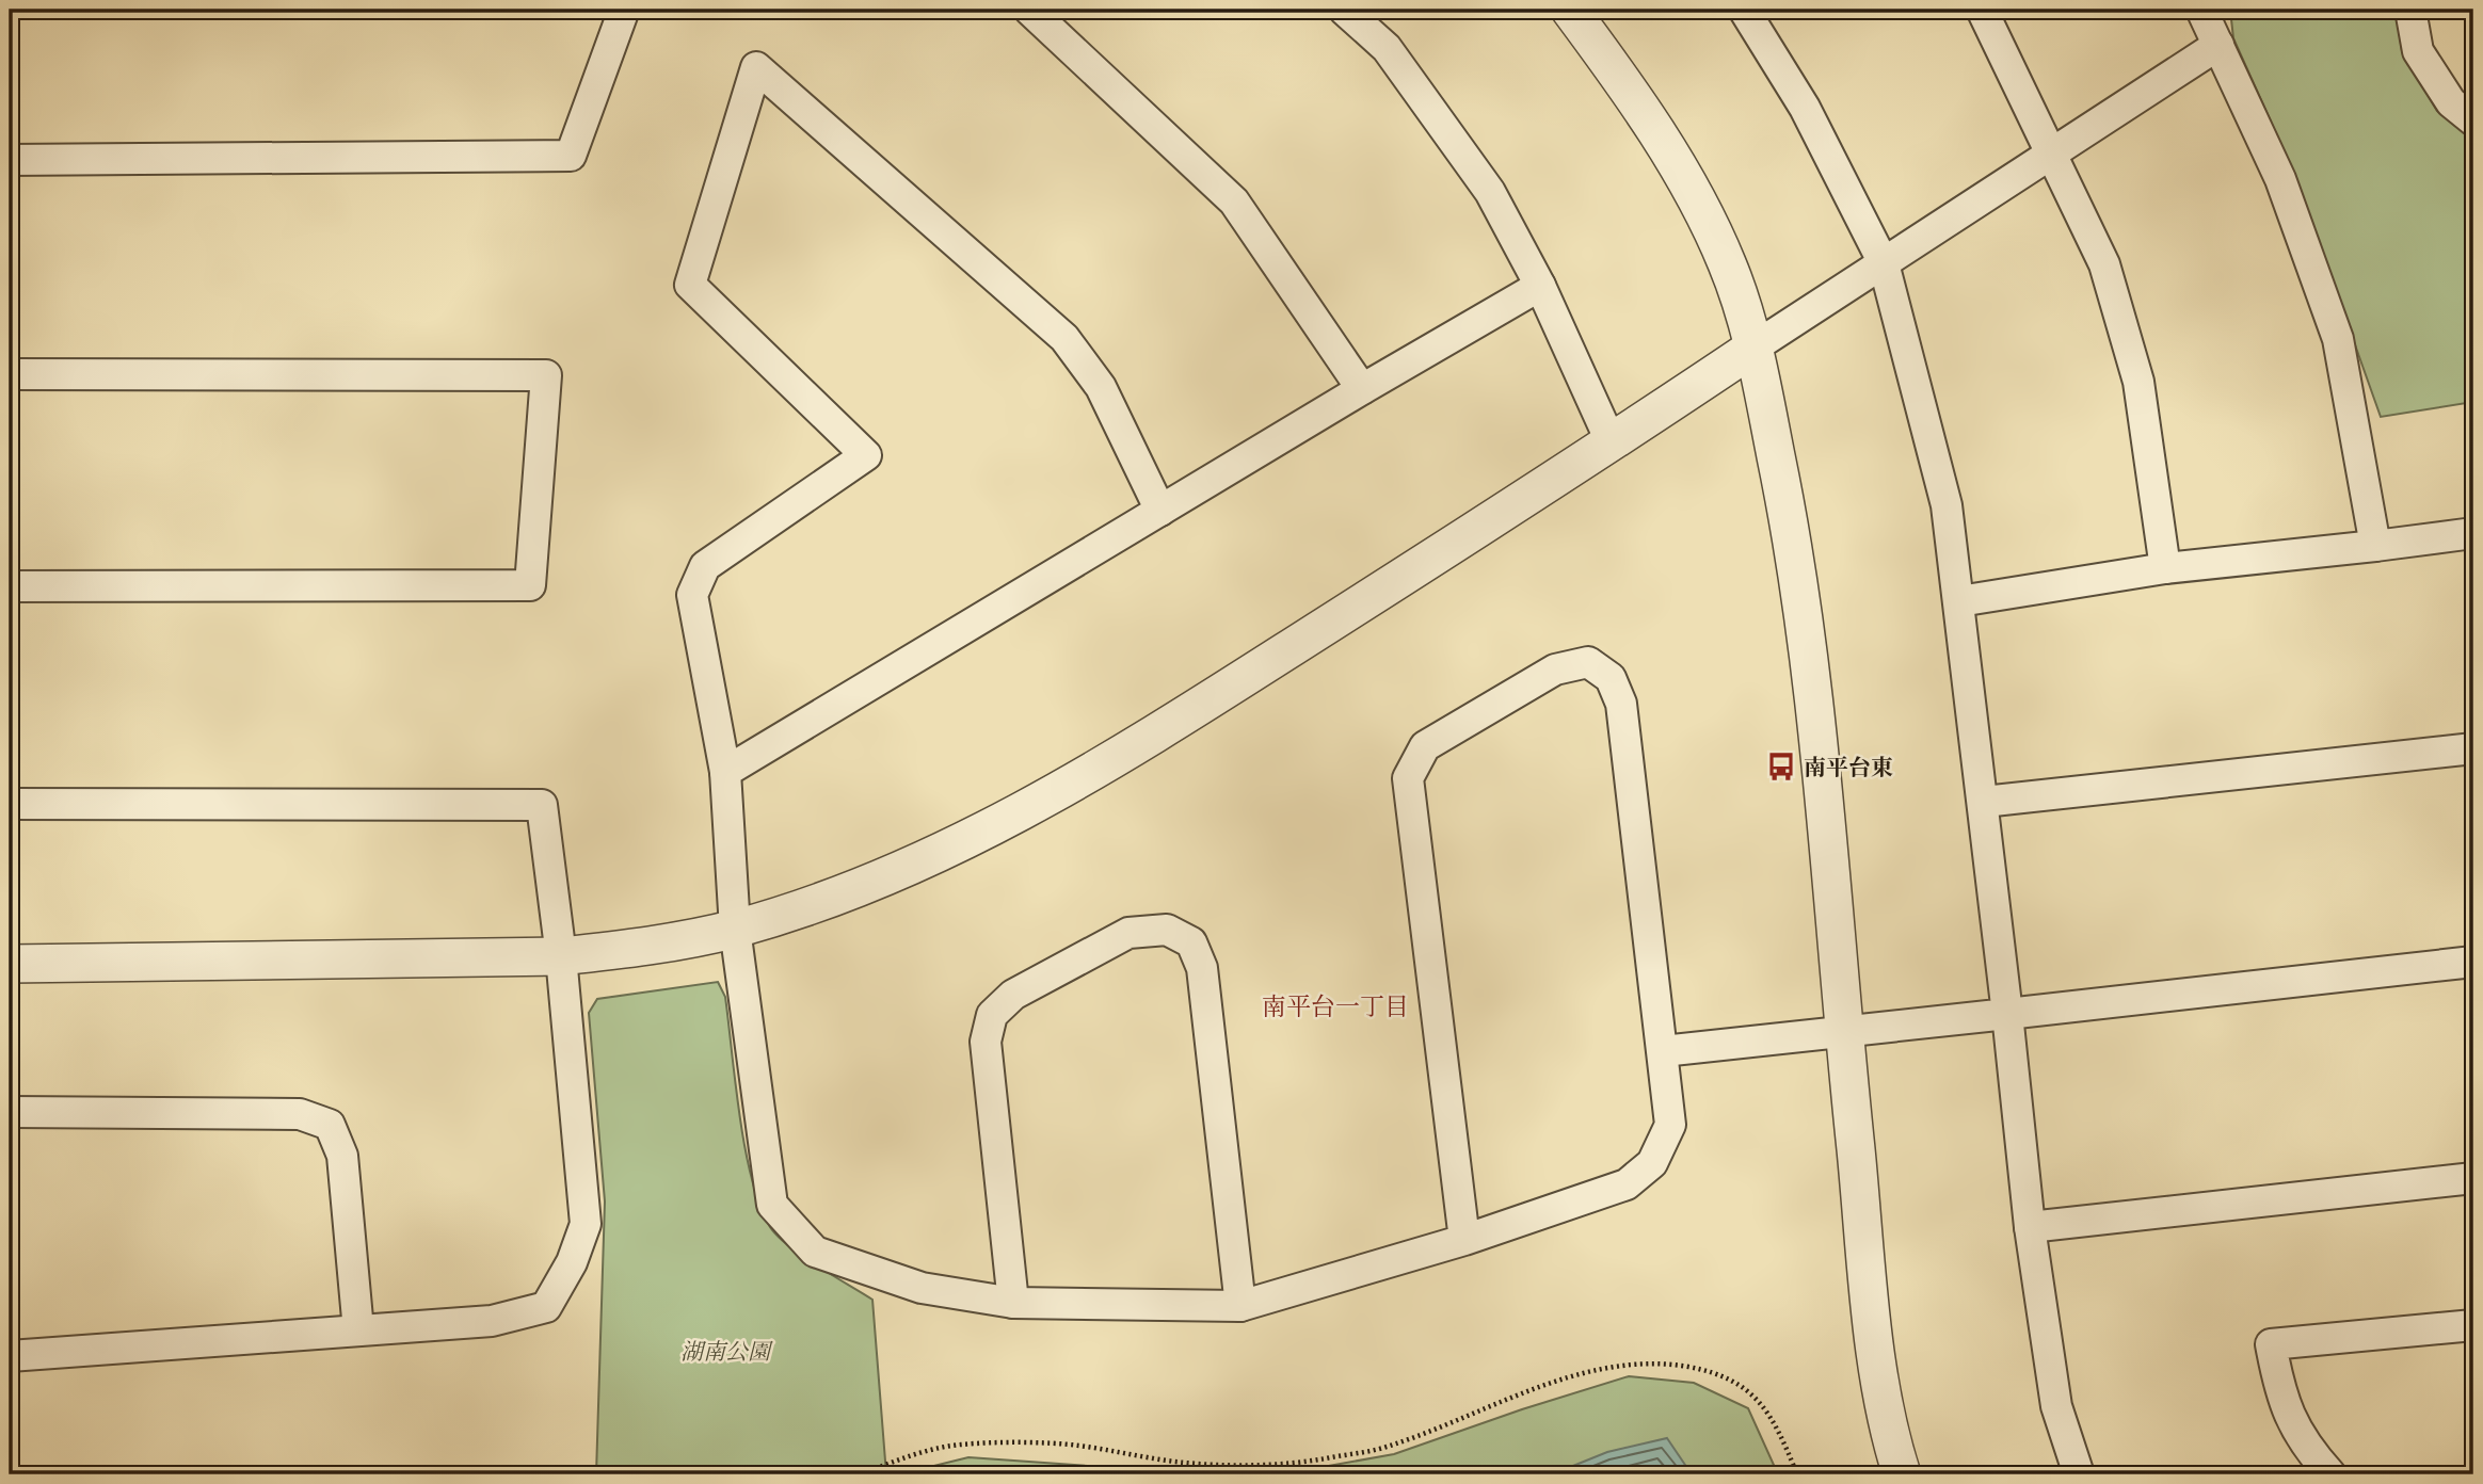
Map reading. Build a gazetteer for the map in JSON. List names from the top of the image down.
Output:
{
  "districts": ["南平台一丁目"],
  "parks": ["湖南公園"],
  "places": {
    "bus stop": ["南平台東"]
  }
}
